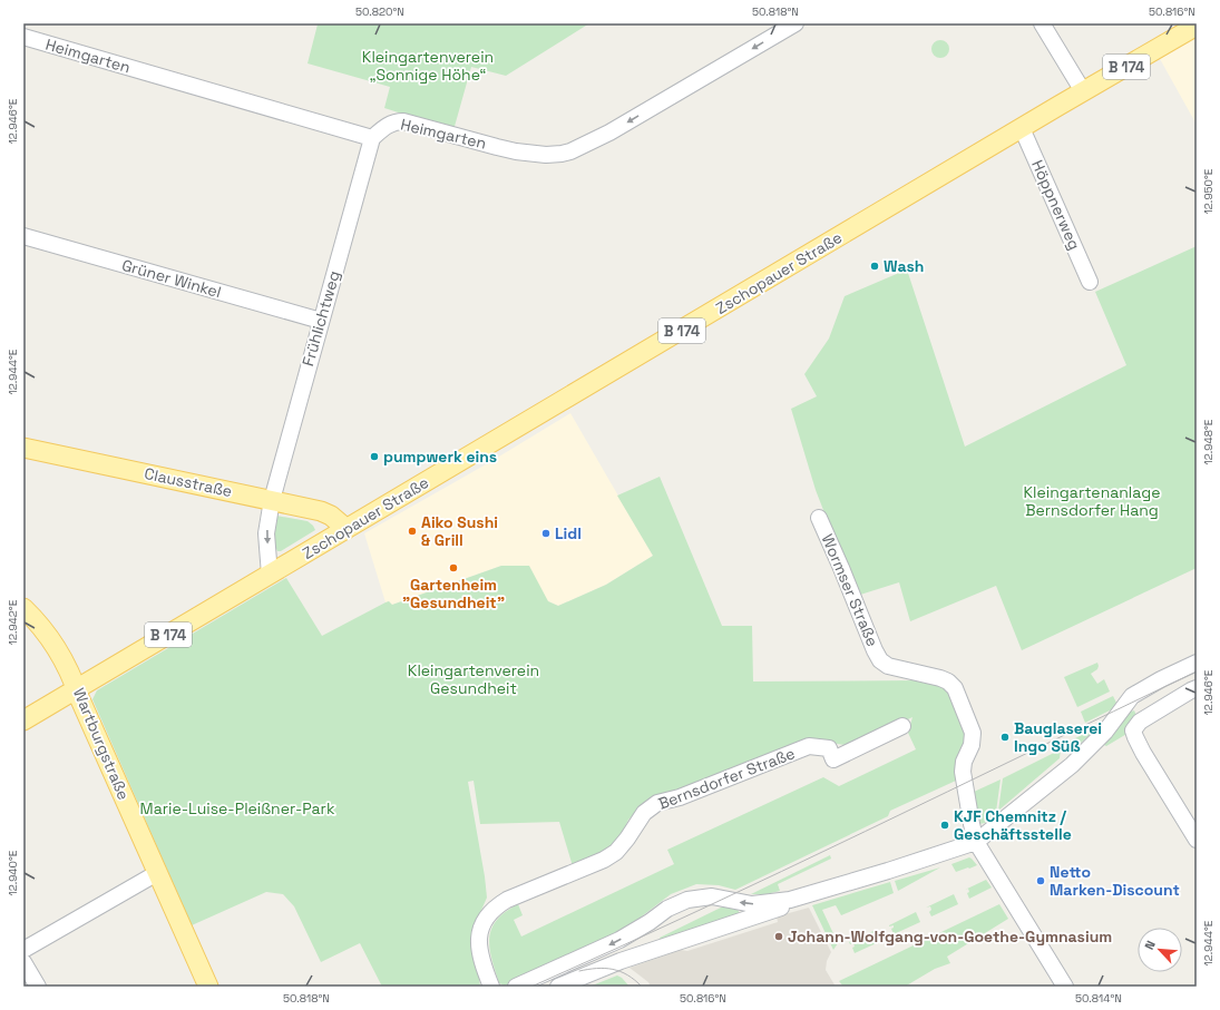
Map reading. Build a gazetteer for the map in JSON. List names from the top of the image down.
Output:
{
  "streets": {
    "main road": [
      "B 174",
      "Zschopauer Straße",
      "Clausstraße",
      "Wartburgstraße"
    ],
    "street": [
      "Heimgarten",
      "Höppnerweg",
      "Grüner Winkel",
      "Frühlichtweg",
      "Wormser Straße",
      "Bernsdorfer Straße"
    ]
  },
  "crossings": [
    ["Heimgarten", "Frühlichtweg"],
    ["Höppnerweg", "Zschopauer Straße"],
    ["Zschopauer Straße", "Clausstraße"],
    ["Zschopauer Straße", "Wartburgstraße"],
    ["Grüner Winkel", "Frühlichtweg"],
    ["Frühlichtweg", "Clausstraße"]
  ],
  "one_way": ["Heimgarten"],
  "parks": [
    "Kleingartenverein „Sonnige Höhe“",
    "Kleingartenanlage Bernsdorfer Hang",
    "Kleingartenverein Gesundheit",
    "Marie-Luise-Pleißner-Park"
  ],
  "places": [
    "Wash",
    "pumpwerk eins",
    "Aiko Sushi & Grill",
    "Lidl",
    "Gartenheim \"Gesundheit\"",
    "Bauglaserei Ingo Süß",
    "KJF Chemnitz / Geschäftsstelle",
    "Netto Marken-Discount",
    "Johann-Wolfgang-von-Goethe-Gymnasium"
  ],
  "north": "top left",
  "coordinates": [
    "50.820°N",
    "50.818°N",
    "50.816°N",
    "12.946°E",
    "12.950°E",
    "12.944°E",
    "12.948°E",
    "12.942°E",
    "12.940°E",
    "50.814°N"
  ]
}
